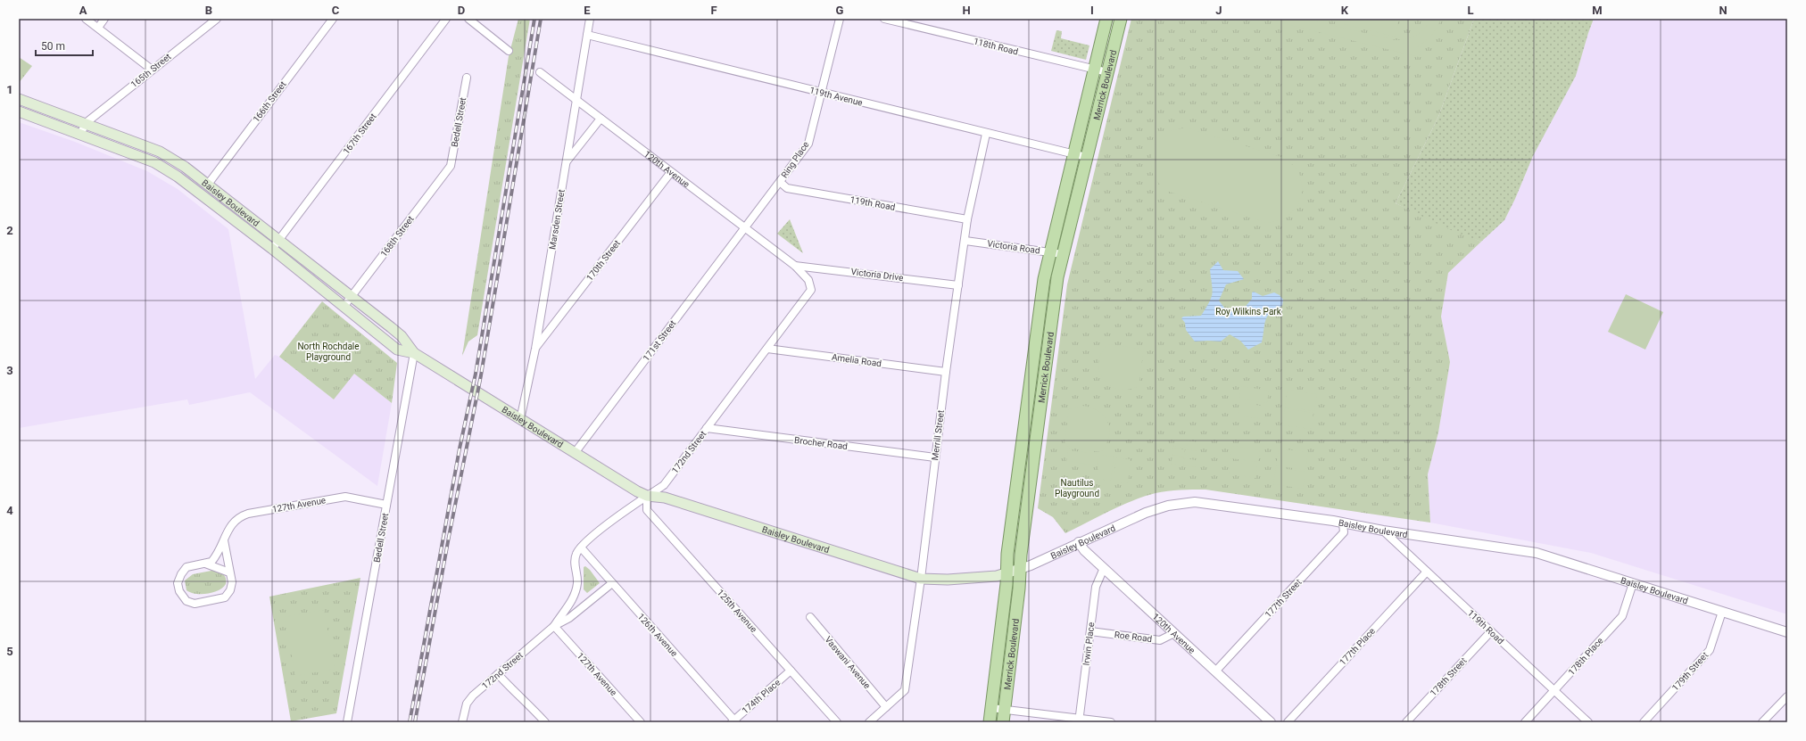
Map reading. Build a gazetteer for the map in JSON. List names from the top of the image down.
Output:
{
  "streets": {
    "main road": ["Merrick Boulevard", "Baisley Boulevard"],
    "street": [
      "118th Road",
      "165th Street",
      "119th Avenue",
      "166th Street",
      "Bedell Street",
      "167th Street",
      "Ring Place",
      "120th Avenue",
      "119th Road",
      "Marsden Street",
      "168th Street",
      "Victoria Road",
      "170th Street",
      "Victoria Drive",
      "171st Street",
      "Amelia Road",
      "Merrill Street",
      "Brocher Road",
      "172nd Street",
      "127th Avenue",
      "177th Street",
      "125th Avenue",
      "126th Avenue",
      "Roe Road",
      "Irwin Place",
      "177th Place",
      "178th Place",
      "Vaswani Avenue",
      "179th Street",
      "178th Street",
      "174th Place"
    ]
  },
  "crossings": [
    ["118th Road", "Merrick Boulevard"],
    ["165th Street", "Baisley Boulevard"],
    ["Merrick Boulevard", "119th Avenue"],
    ["Merrick Boulevard", "Baisley Boulevard"],
    ["Merrick Boulevard", "Victoria Road"],
    ["119th Avenue", "Ring Place"],
    ["119th Avenue", "Marsden Street"],
    ["119th Avenue", "Merrill Street"],
    ["166th Street", "Baisley Boulevard"],
    ["Bedell Street", "Baisley Boulevard"],
    ["Bedell Street", "168th Street"],
    ["Bedell Street", "127th Avenue"],
    ["167th Street", "Baisley Boulevard"],
    ["Ring Place", "120th Avenue"],
    ["Ring Place", "119th Road"],
    ["Ring Place", "171st Street"],
    ["120th Avenue", "Baisley Boulevard"],
    ["120th Avenue", "Marsden Street"],
    ["120th Avenue", "170th Street"],
    ["120th Avenue", "Victoria Drive"],
    ["120th Avenue", "171st Street"],
    ["120th Avenue", "172nd Street"],
    ["120th Avenue", "177th Street"],
    ["120th Avenue", "Roe Road"],
    ["120th Avenue", "Irwin Place"],
    ["Baisley Boulevard", "119th Road"],
    ["Baisley Boulevard", "Marsden Street"],
    ["Baisley Boulevard", "168th Street"],
    ["Baisley Boulevard", "171st Street"],
    ["Baisley Boulevard", "Merrill Street"],
    ["Baisley Boulevard", "172nd Street"],
    ["Baisley Boulevard", "177th Street"],
    ["Baisley Boulevard", "125th Avenue"],
    ["Baisley Boulevard", "178th Place"],
    ["Baisley Boulevard", "179th Street"],
    ["119th Road", "Merrill Street"],
    ["119th Road", "177th Place"],
    ["119th Road", "178th Place"],
    ["119th Road", "178th Street"],
    ["Marsden Street", "170th Street"],
    ["Victoria Road", "Merrill Street"],
    ["Victoria Drive", "Merrill Street"],
    ["Victoria Drive", "172nd Street"],
    ["Amelia Road", "Merrill Street"],
    ["Amelia Road", "172nd Street"],
    ["Merrill Street", "Brocher Road"],
    ["Merrill Street", "Vaswani Avenue"],
    ["Brocher Road", "172nd Street"],
    ["172nd Street", "127th Avenue"],
    ["172nd Street", "125th Avenue"],
    ["172nd Street", "126th Avenue"],
    ["125th Avenue", "174th Place"],
    ["126th Avenue", "174th Place"],
    ["Roe Road", "Irwin Place"]
  ],
  "parks": ["Roy Wilkins Park", "North Rochdale Playground", "Nautilus Playground"],
  "scale_bar": "50 m",
  "grid": {
    "columns": [
      "A",
      "B",
      "C",
      "D",
      "E",
      "F",
      "G",
      "H",
      "I",
      "J",
      "K",
      "L",
      "M",
      "N"
    ],
    "rows": [
      "1",
      "2",
      "3",
      "4",
      "5"
    ]
  }
}
